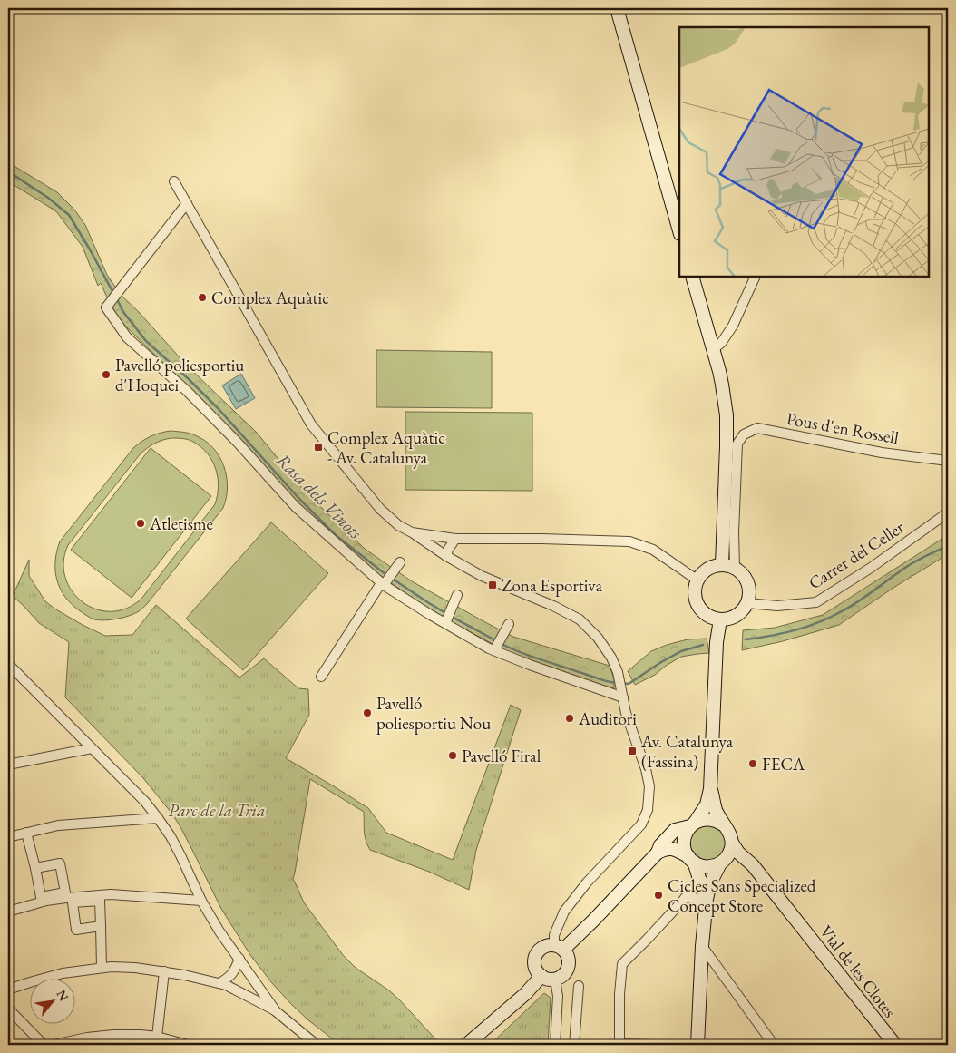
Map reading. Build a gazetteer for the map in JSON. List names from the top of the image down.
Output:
{
  "streets": {
    "main road": ["Vial de les Clotes"],
    "street": ["Pous d'en Rossell", "Carrer del Celler"]
  },
  "crossings": [
    ["Pous d'en Rossell", "Carrer del Celler"]
  ],
  "water": ["Rasa dels Vinots"],
  "parks": ["Parc de la Tria"],
  "places": {
    "other": [
      "Complex Aquàtic",
      "Pavelló poliesportiu d'Hoquei",
      "Atletisme",
      "Pavelló poliesportiu Nou",
      "Auditori",
      "Pavelló Firal",
      "FECA",
      "Cicles Sans Specialized Concept Store"
    ],
    "transit": ["Complex Aquàtic - Av. Catalunya", "Zona Esportiva", "Av. Catalunya (Fassina)"]
  },
  "north": "top right"
}
